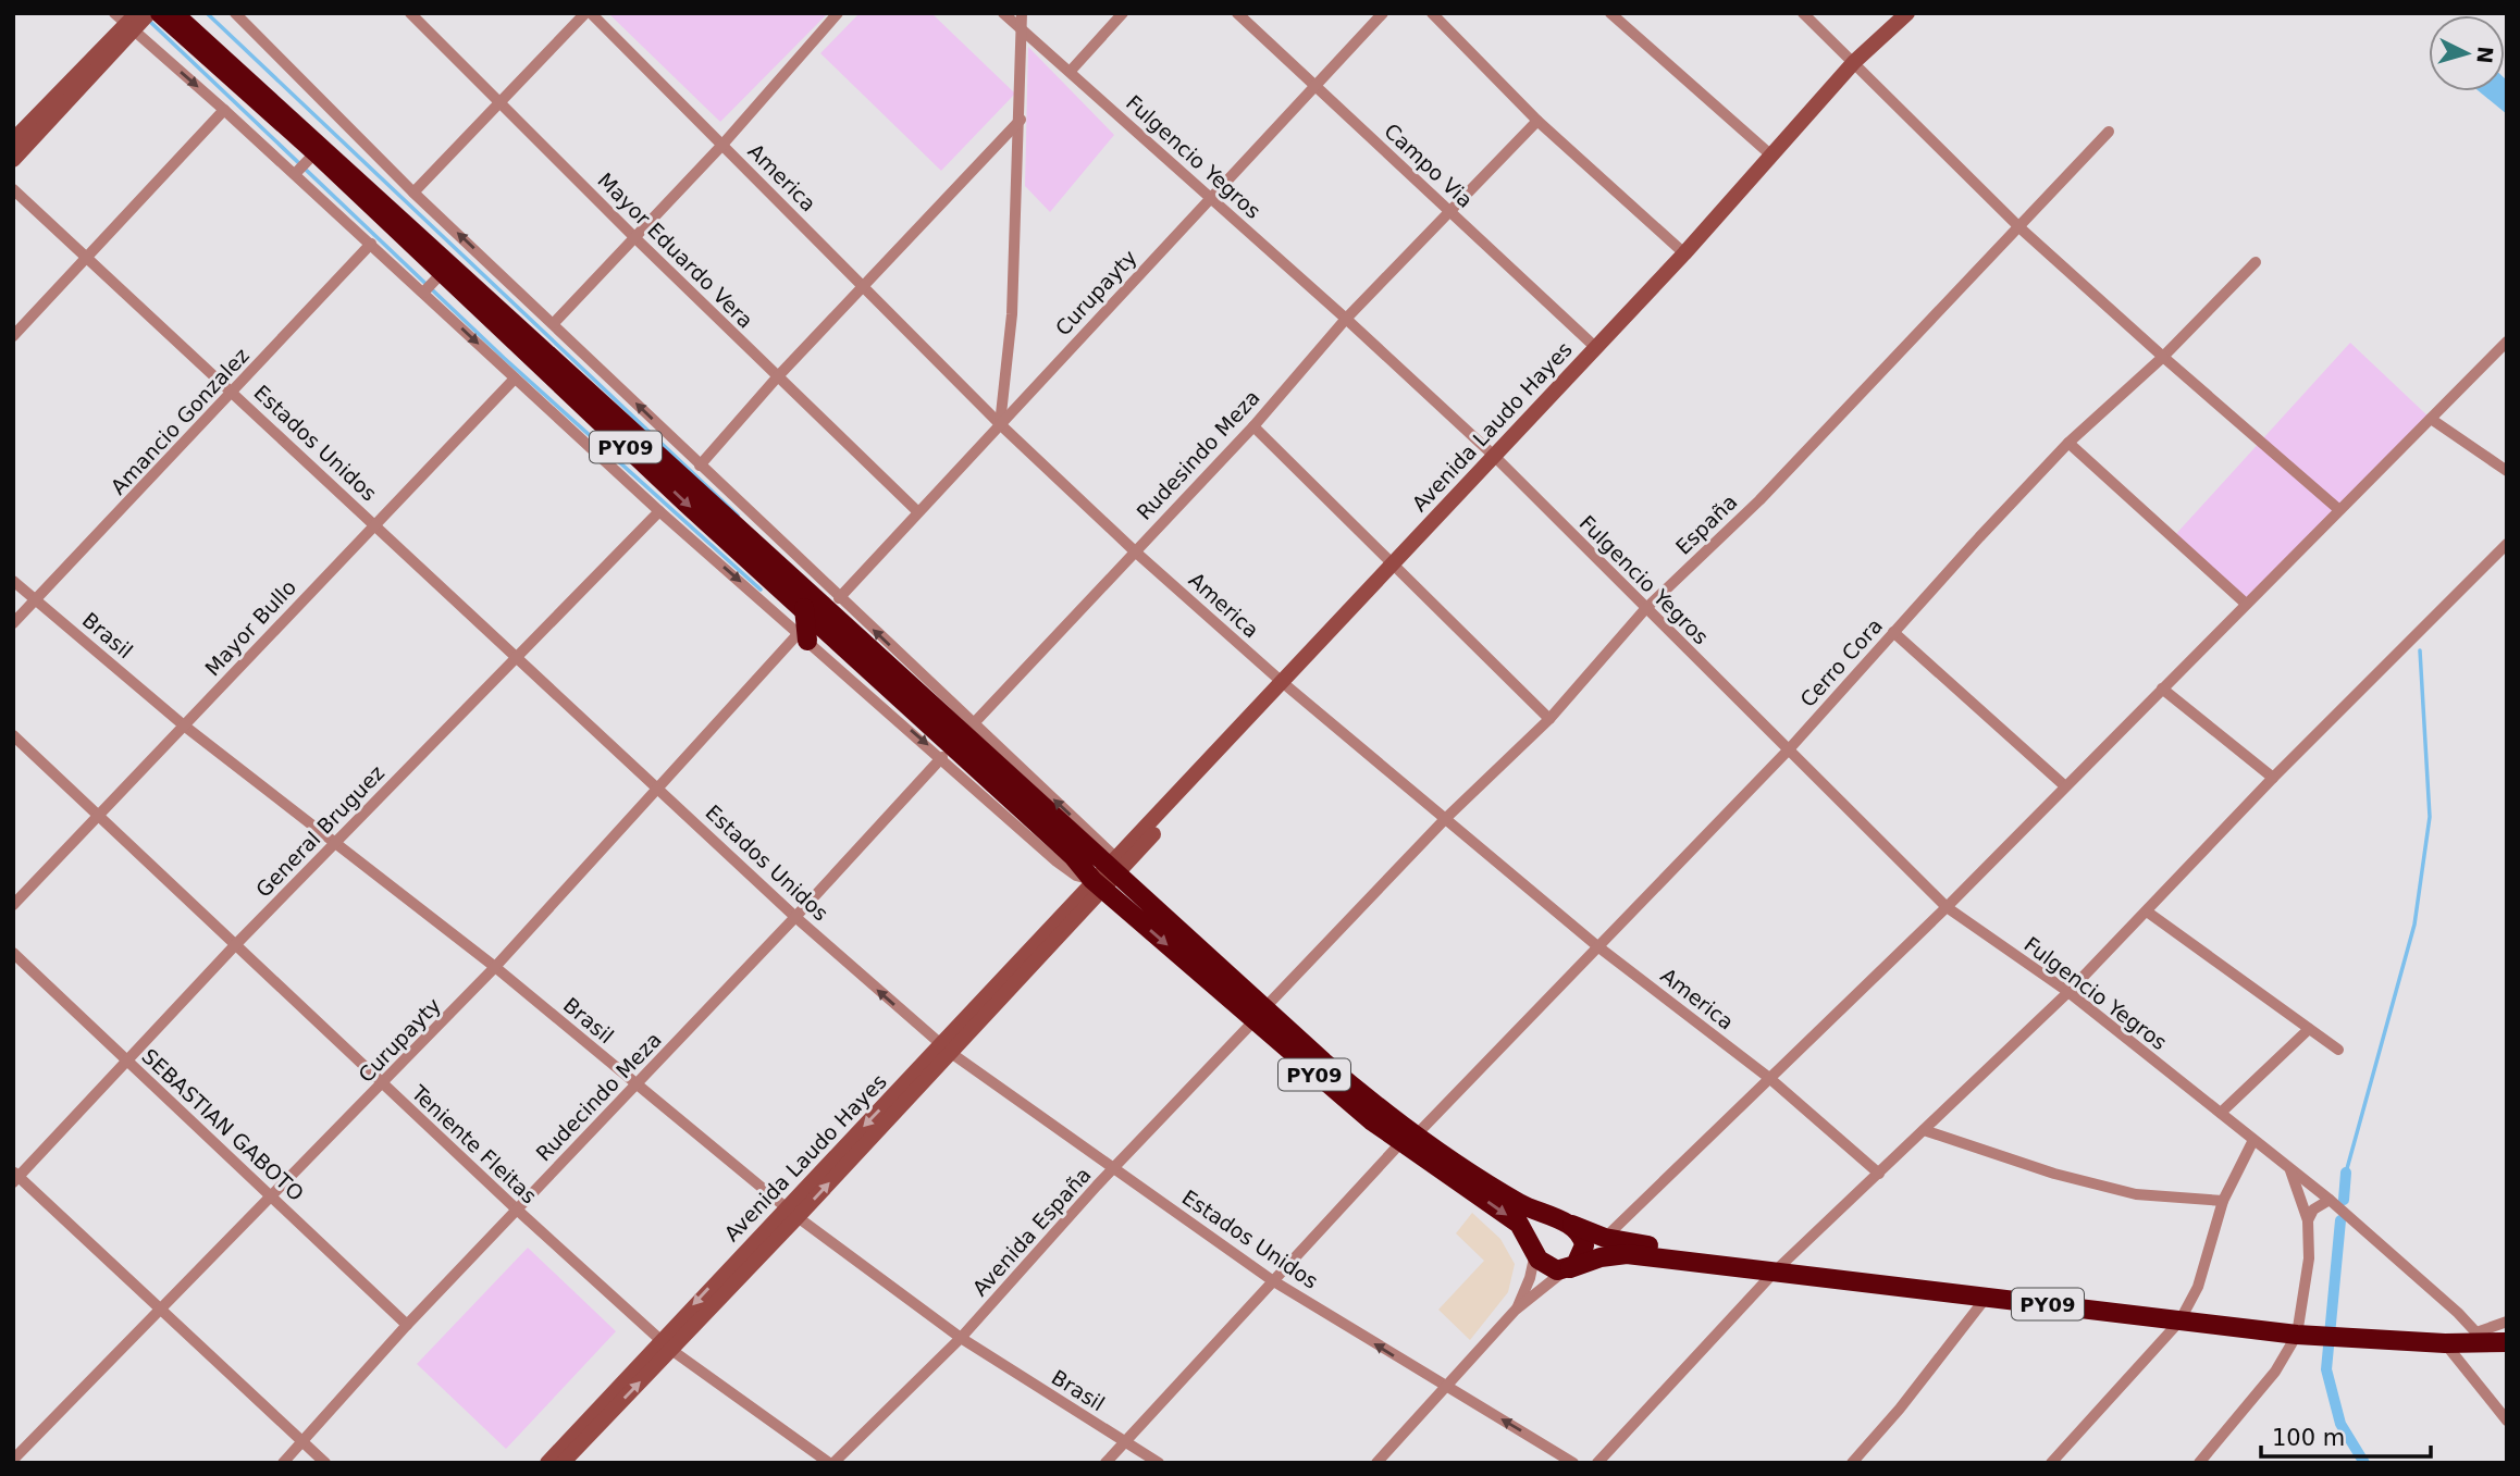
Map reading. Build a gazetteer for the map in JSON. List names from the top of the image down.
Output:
{
  "streets": {
    "highway": ["PY09"],
    "street": [
      "Fulgencio Yegros",
      "Campo Via",
      "America",
      "Mayor Eduardo Vera",
      "Curupayty",
      "Amancio Gonzalez",
      "Avenida Laudo Hayes",
      "Estados Unidos",
      "Rudesindo Meza",
      "España",
      "Mayor Bullo",
      "Brasil",
      "Cerro Cora",
      "General Bruguez",
      "Rudecindo Meza",
      "SEBASTIAN GABOTO",
      "Teniente Fleitas",
      "Avenida España"
    ]
  },
  "crossings": [
    ["Fulgencio Yegros", "Curupayty"],
    ["Fulgencio Yegros", "Avenida Laudo Hayes"],
    ["Fulgencio Yegros", "PY09"],
    ["Fulgencio Yegros", "Rudesindo Meza"],
    ["Fulgencio Yegros", "España"],
    ["Fulgencio Yegros", "Cerro Cora"],
    ["Campo Via", "Curupayty"],
    ["Campo Via", "Avenida Laudo Hayes"],
    ["Campo Via", "Rudesindo Meza"],
    ["America", "Curupayty"],
    ["America", "Avenida Laudo Hayes"],
    ["America", "Rudesindo Meza"],
    ["America", "España"],
    ["America", "Cerro Cora"],
    ["Mayor Eduardo Vera", "Curupayty"],
    ["Curupayty", "Estados Unidos"],
    ["Curupayty", "Brasil"],
    ["Curupayty", "SEBASTIAN GABOTO"],
    ["Curupayty", "Teniente Fleitas"],
    ["Amancio Gonzalez", "Estados Unidos"],
    ["Amancio Gonzalez", "Brasil"],
    ["Avenida Laudo Hayes", "Estados Unidos"],
    ["Avenida Laudo Hayes", "PY09"],
    ["Avenida Laudo Hayes", "Brasil"],
    ["Avenida Laudo Hayes", "Teniente Fleitas"],
    ["Estados Unidos", "Mayor Bullo"],
    ["Estados Unidos", "Cerro Cora"],
    ["Estados Unidos", "General Bruguez"],
    ["Estados Unidos", "Rudecindo Meza"],
    ["Estados Unidos", "Avenida España"],
    ["PY09", "España"],
    ["PY09", "Cerro Cora"],
    ["PY09", "Avenida España"],
    ["España", "Avenida España"],
    ["Mayor Bullo", "Brasil"],
    ["Mayor Bullo", "Teniente Fleitas"],
    ["Brasil", "Cerro Cora"],
    ["Brasil", "General Bruguez"],
    ["Brasil", "Rudecindo Meza"],
    ["Brasil", "Avenida España"],
    ["General Bruguez", "SEBASTIAN GABOTO"],
    ["General Bruguez", "Teniente Fleitas"],
    ["Rudecindo Meza", "SEBASTIAN GABOTO"],
    ["Rudecindo Meza", "Teniente Fleitas"],
    ["Teniente Fleitas", "Avenida España"]
  ],
  "scale_bar": "100 m",
  "north": "right"
}
